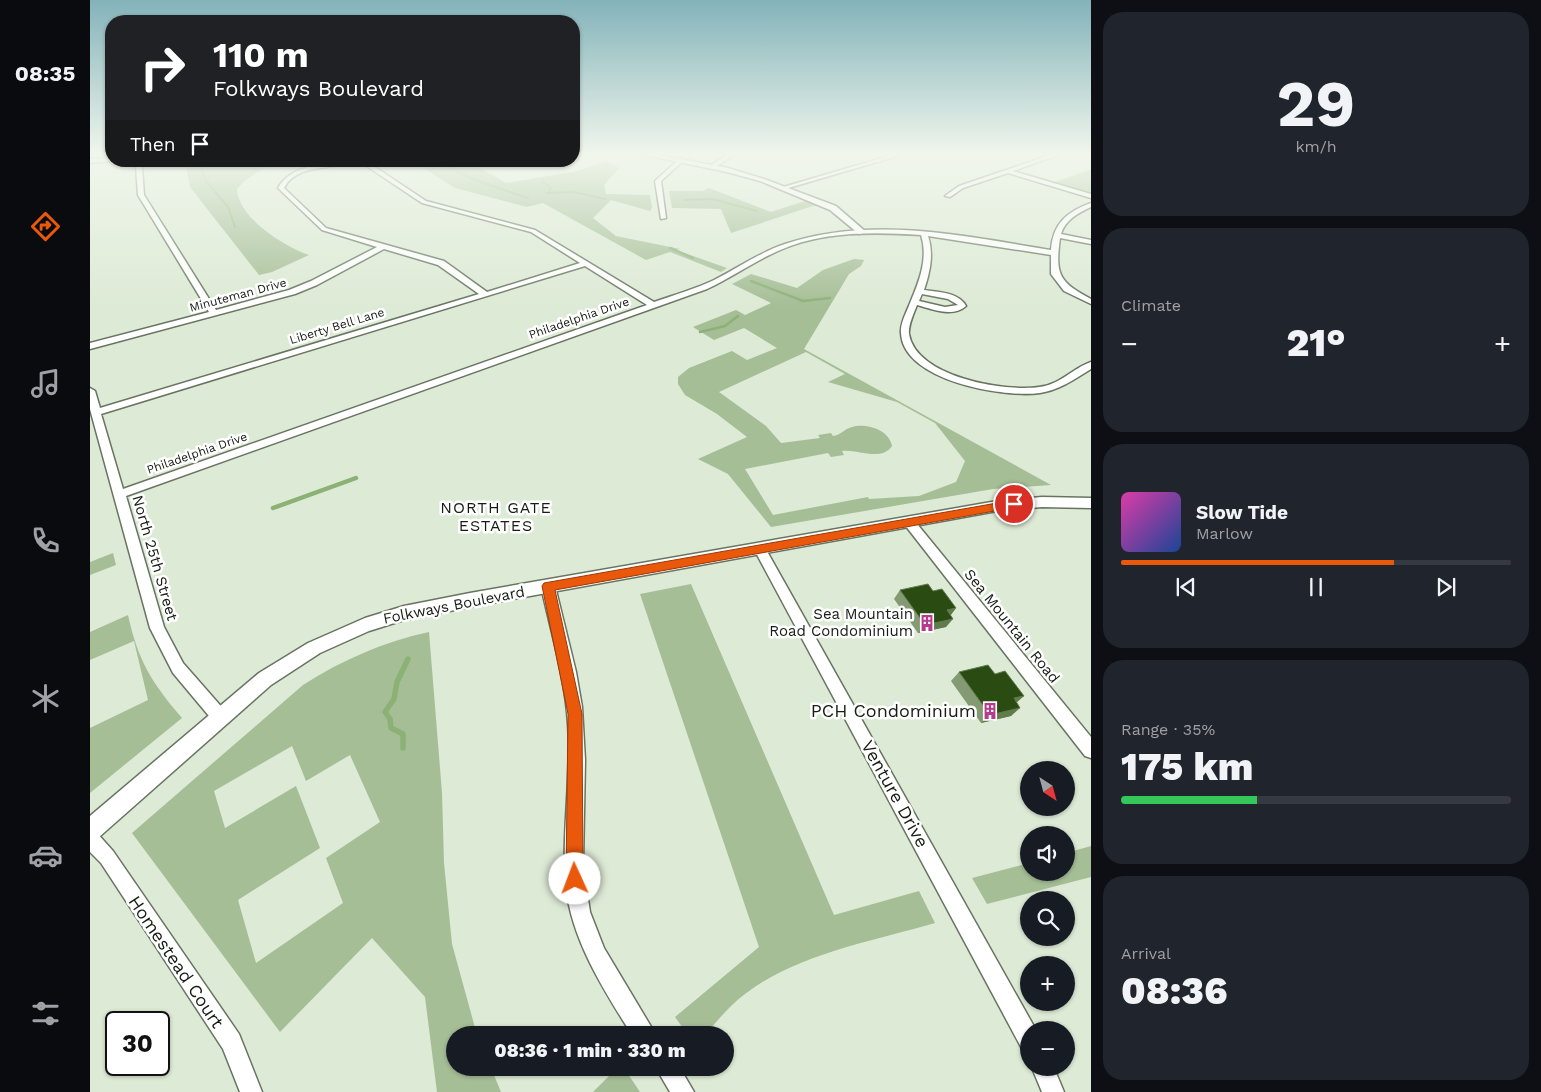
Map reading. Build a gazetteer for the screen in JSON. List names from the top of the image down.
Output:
{
  "streets": {
    "street": [
      "Minuteman Drive",
      "Philadelphia Drive",
      "Liberty Bell Lane",
      "North 25th Street",
      "Folkways Boulevard",
      "Sea Mountain Road",
      "Venture Drive",
      "Homestead Court"
    ]
  },
  "crossings": [
    ["Philadelphia Drive", "North 25th Street"],
    ["Liberty Bell Lane", "North 25th Street"],
    ["North 25th Street", "Folkways Boulevard"],
    ["Folkways Boulevard", "Sea Mountain Road"],
    ["Folkways Boulevard", "Venture Drive"]
  ],
  "districts": ["NORTH GATE ESTATES"],
  "places": {
    "building": ["Sea Mountain Road Condominium", "PCH Condominium"]
  },
  "north": "bottom right",
  "page": {
    "tabs": "08:35",
    "tile": [
      ["29", "km/h"],
      "Climate",
      ["Range · 35%", "175 km"],
      ["Arrival", "08:36"]
    ],
    "turn": ["110 m", "Folkways Boulevard"],
    "then": "Then",
    "heat": ["−", "21°", "+"],
    "song": ["Slow Tide", "Marlow"],
    "map_buttons": ["+", "−"],
    "limit": "30",
    "trip": "08:36 · 1 min · 330 m"
  }
}
